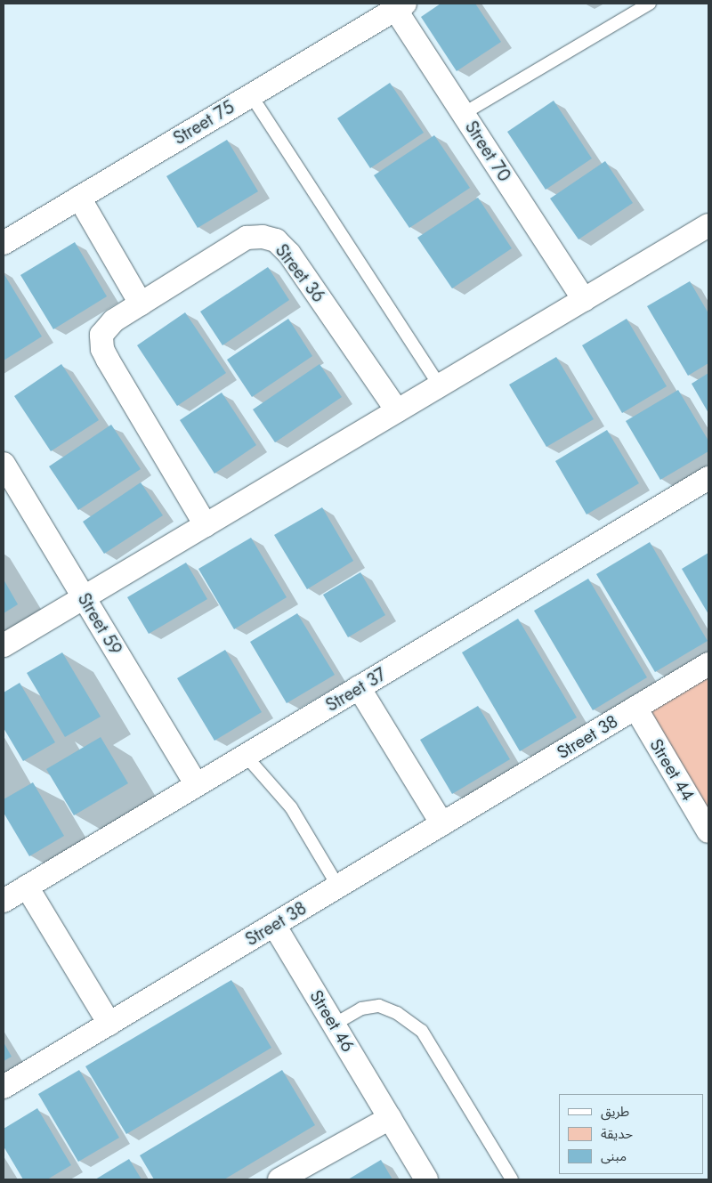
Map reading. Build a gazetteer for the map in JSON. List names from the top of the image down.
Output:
{
  "streets": {
    "street": [
      "Street 75",
      "Street 70",
      "Street 36",
      "Street 59",
      "Street 37",
      "Street 38",
      "Street 44",
      "Street 46"
    ]
  },
  "crossings": [
    ["Street 75", "Street 70"],
    ["Street 59", "Street 37"],
    ["Street 38", "Street 44"],
    ["Street 38", "Street 46"]
  ],
  "legend": ["طريق", "حديقة", "مبنى"]
}
